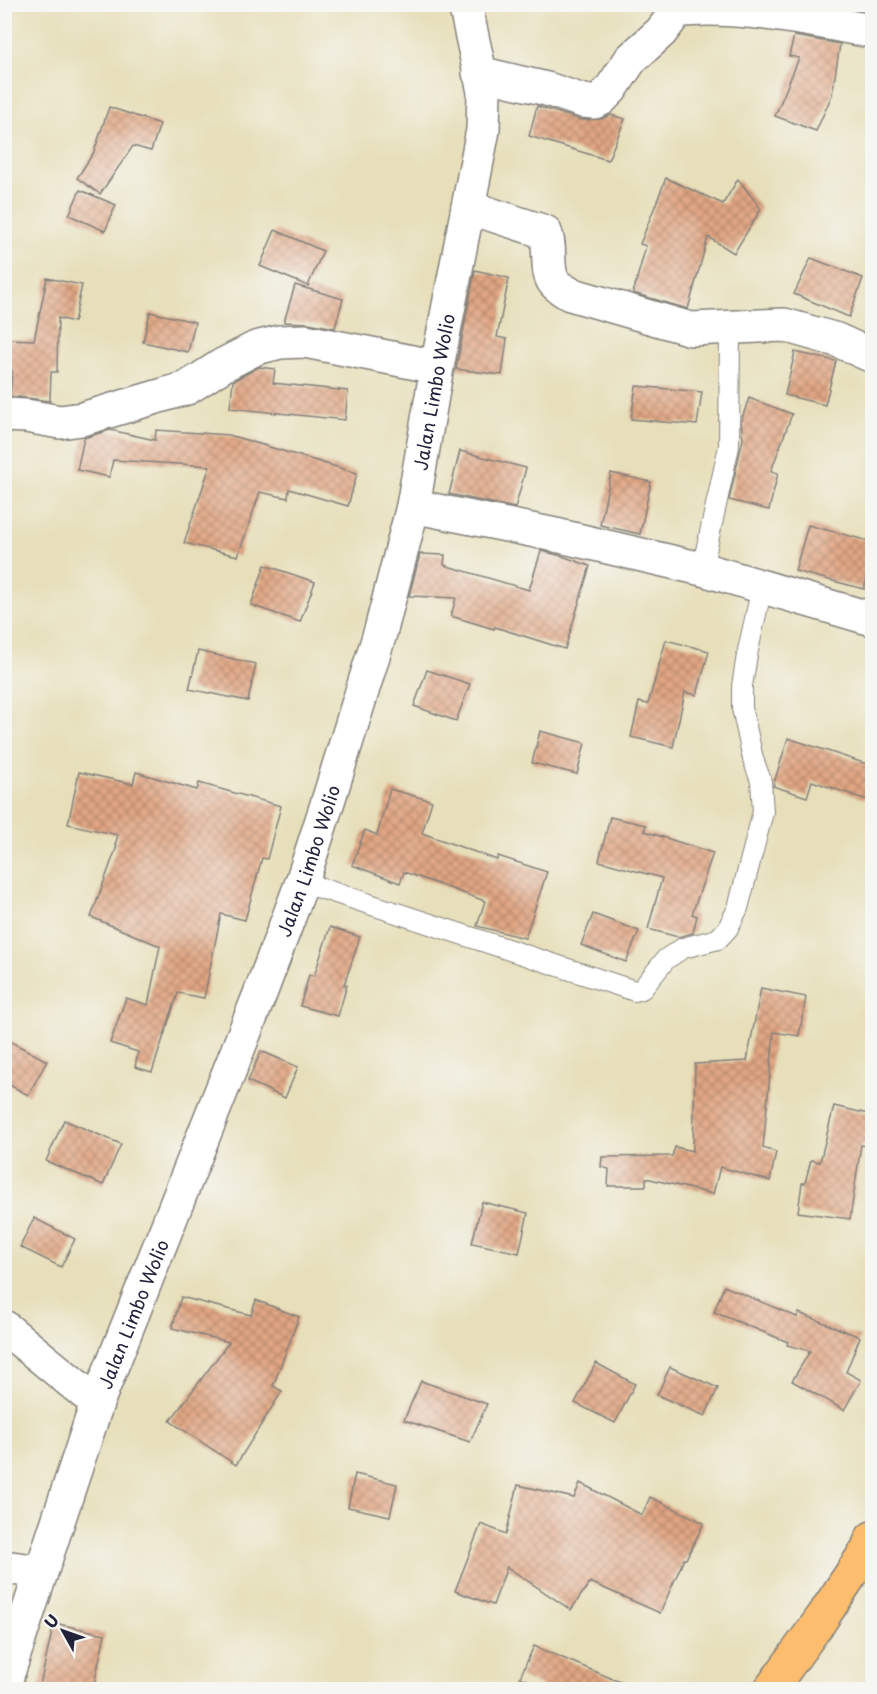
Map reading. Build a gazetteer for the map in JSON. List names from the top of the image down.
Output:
{
  "streets": {
    "street": ["Jalan Limbo Wolio"]
  },
  "north": "top left"
}
